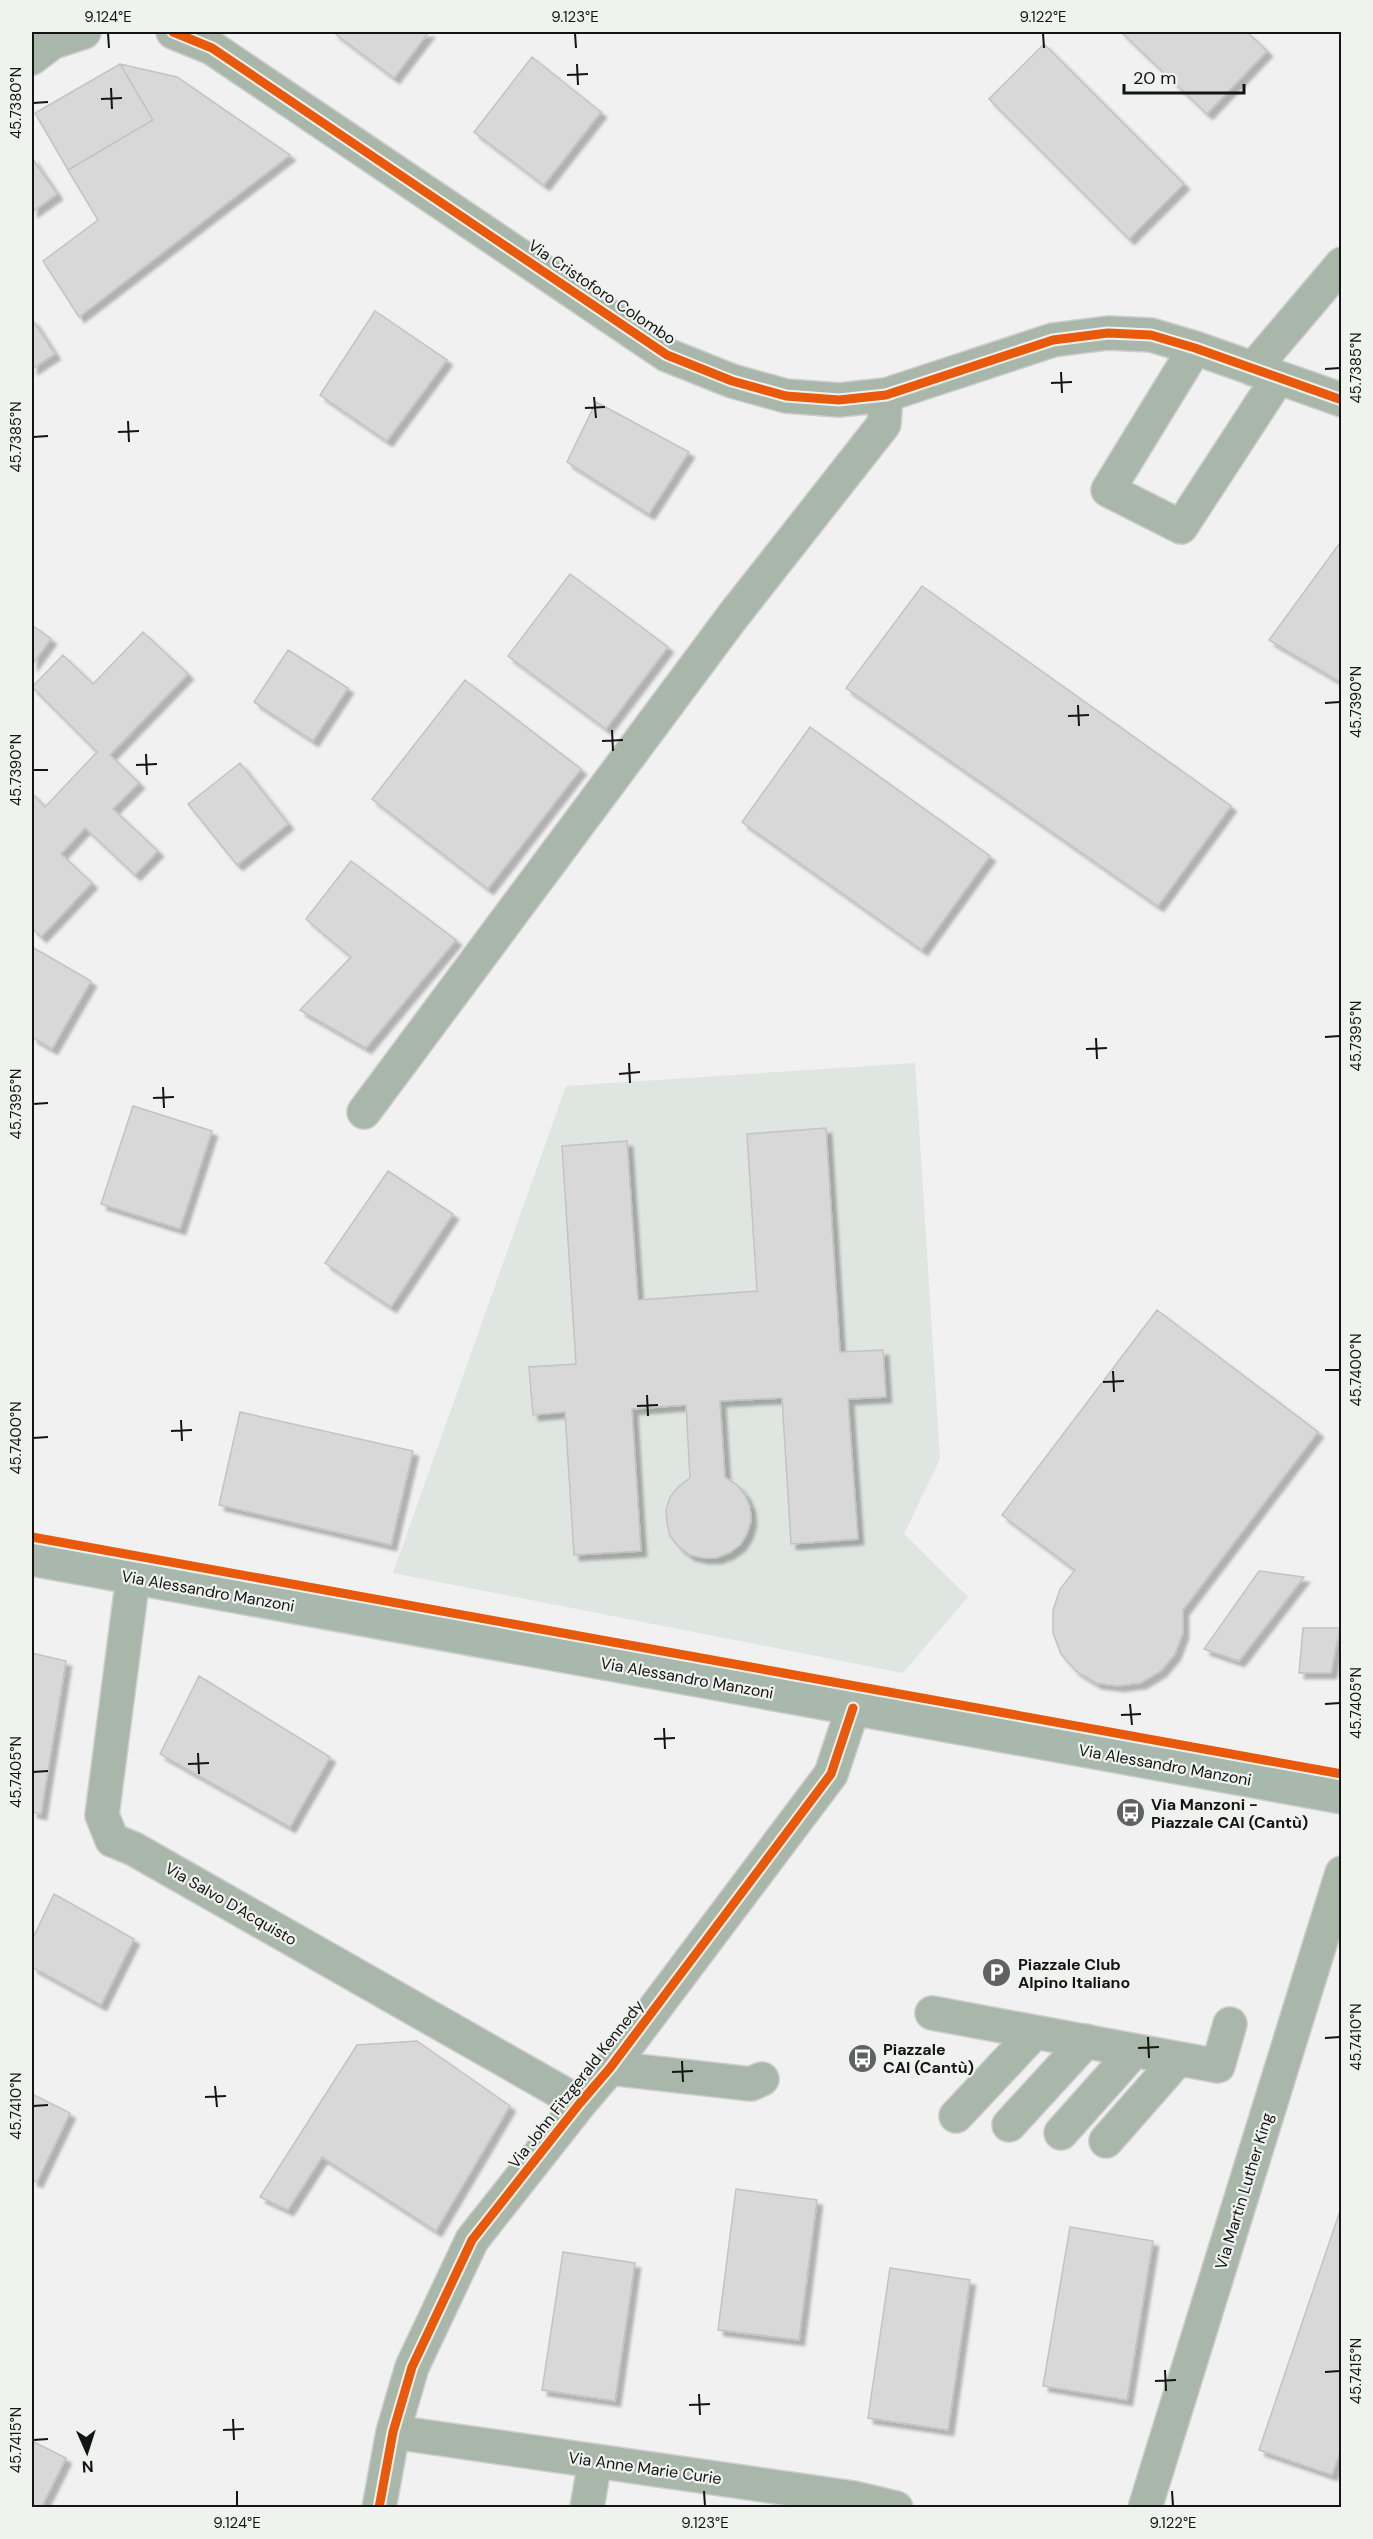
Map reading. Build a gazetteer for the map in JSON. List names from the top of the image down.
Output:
{
  "streets": {
    "main road": ["Via Alessandro Manzoni"],
    "street": [
      "Via Cristoforo Colombo",
      "Via Salvo D'Acquisto",
      "Via John Fitzgerald Kennedy",
      "Via Martin Luther King",
      "Via Anne Marie Curie"
    ]
  },
  "crossings": [
    ["Via Alessandro Manzoni", "Via Salvo D'Acquisto"],
    ["Via Alessandro Manzoni", "Via John Fitzgerald Kennedy"],
    ["Via Salvo D'Acquisto", "Via John Fitzgerald Kennedy"],
    ["Via John Fitzgerald Kennedy", "Via Anne Marie Curie"]
  ],
  "places": {
    "bus stop": ["Via Manzoni - Piazzale CAI (Cantù)", "Piazzale CAI (Cantù)"],
    "parking": ["Piazzale Club Alpino Italiano"]
  },
  "scale_bar": "20 m",
  "north": "bottom",
  "coordinates": [
    "9.124°E",
    "9.123°E",
    "9.122°E",
    "45.7380°N",
    "45.7385°N",
    "45.7390°N",
    "45.7395°N",
    "45.7400°N",
    "45.7405°N",
    "45.7410°N",
    "45.7415°N"
  ]
}
